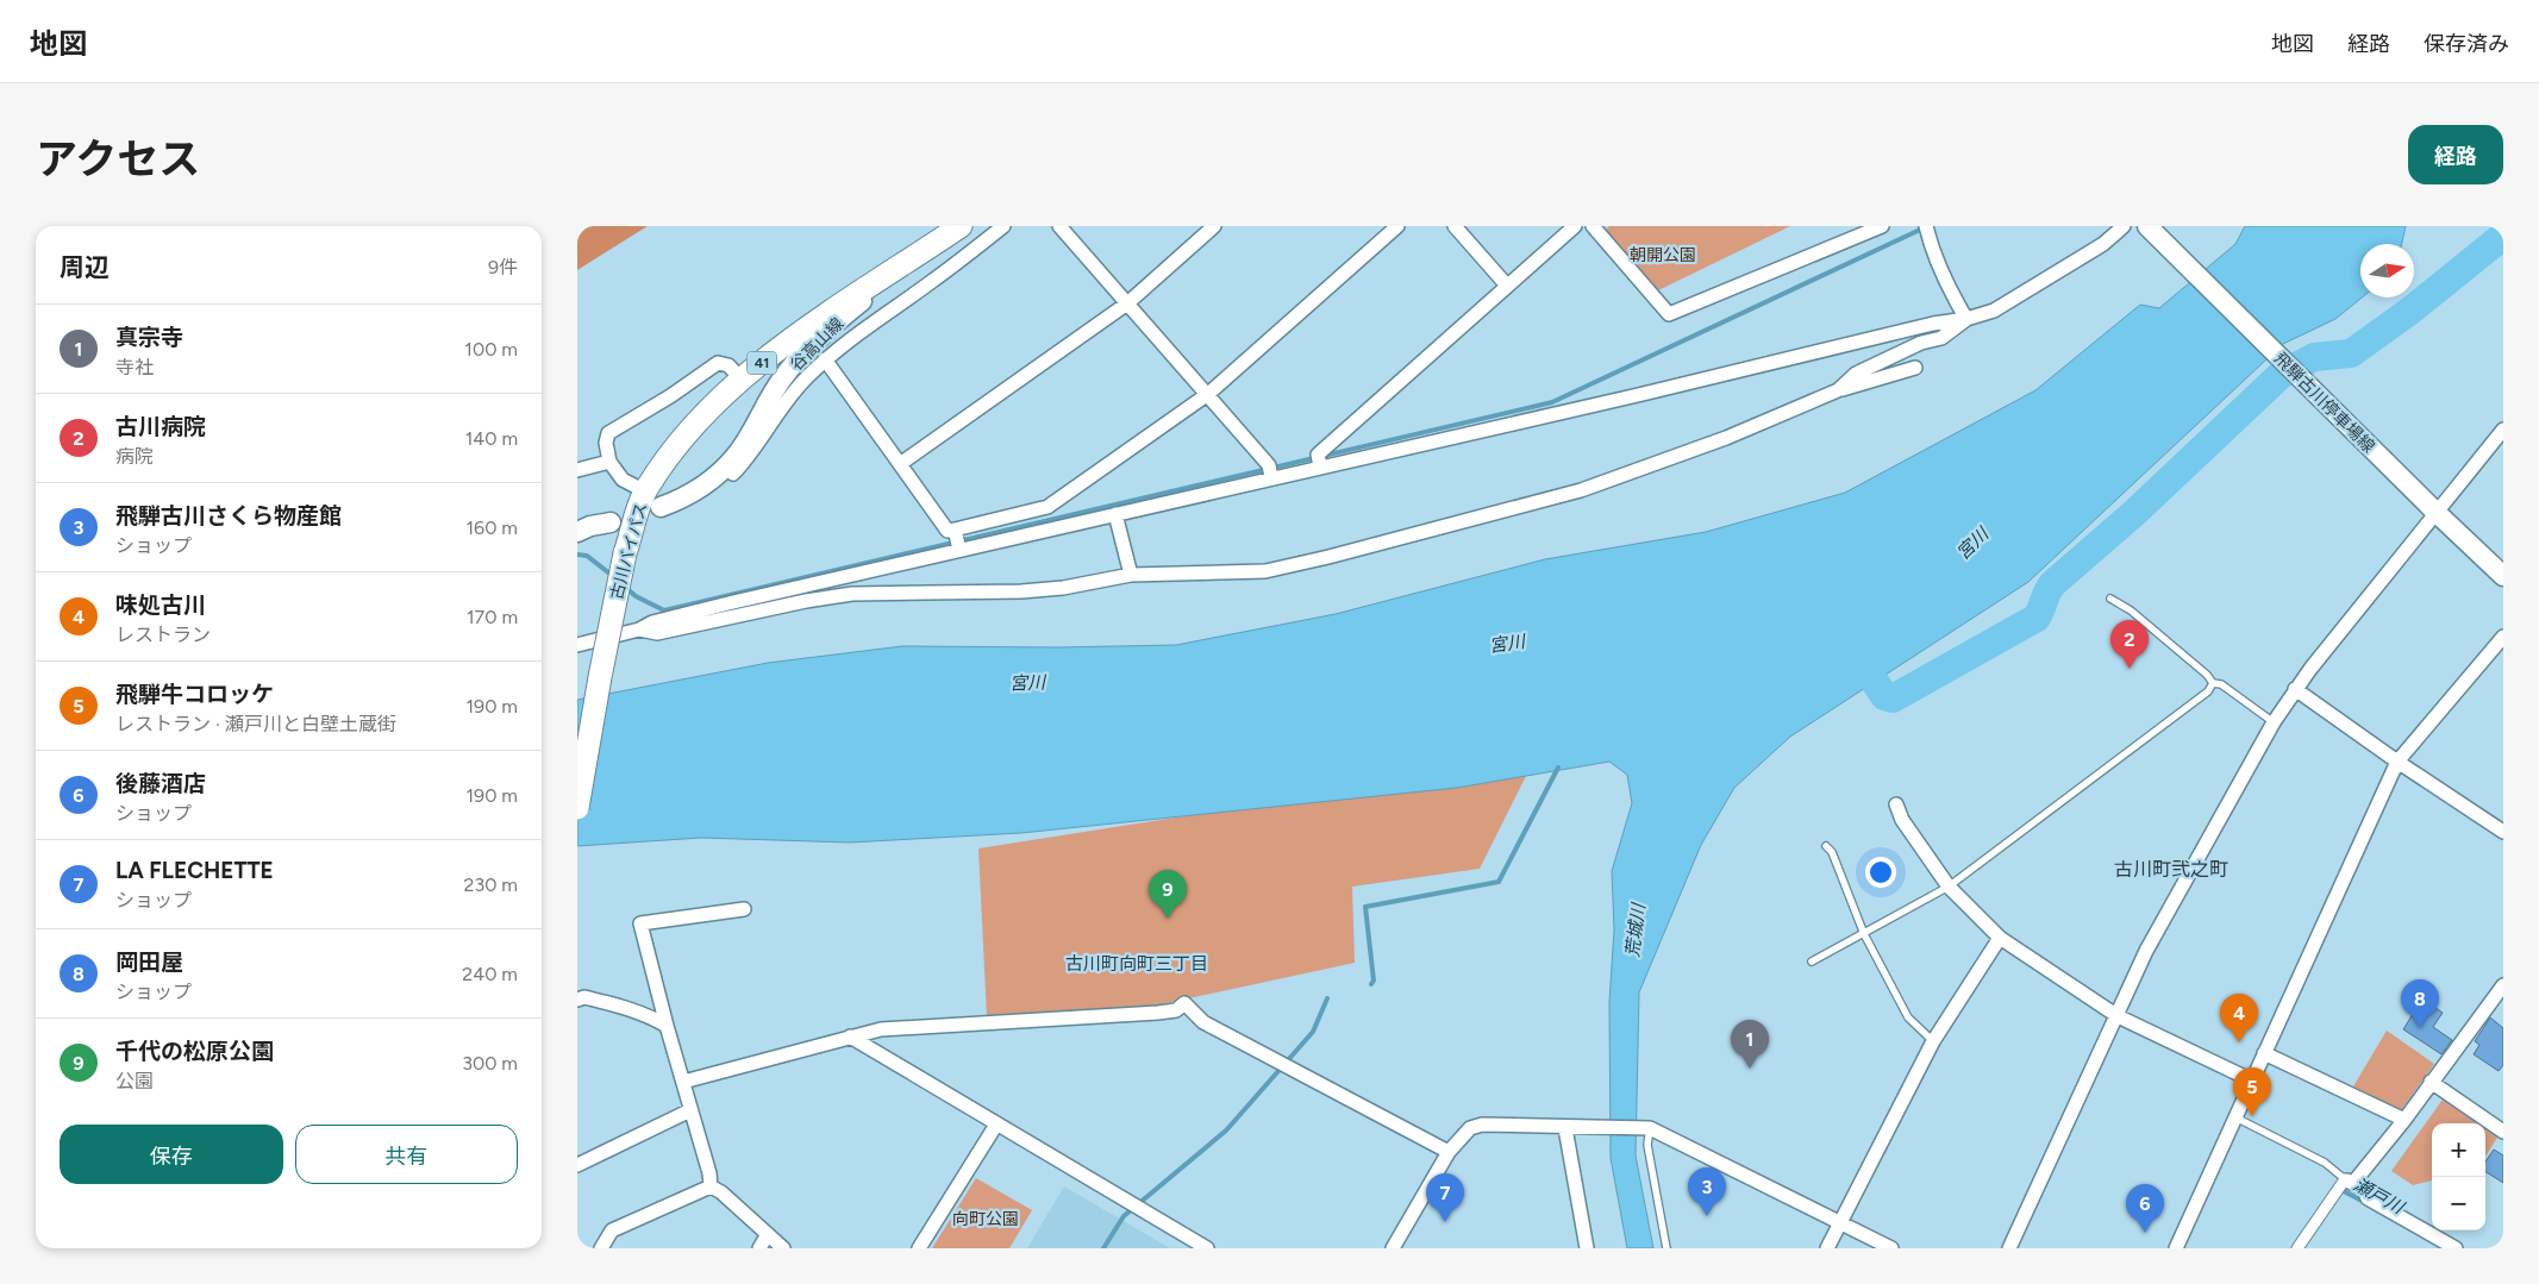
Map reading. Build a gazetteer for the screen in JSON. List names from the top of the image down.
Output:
{
  "streets": {
    "highway": ["41", "古川バイパス"],
    "main road": ["谷高山線", "飛騨古川停車場線"]
  },
  "crossings": [
    ["谷高山線", "古川バイパス"]
  ],
  "districts": ["古川町弐之町", "古川町向町三丁目"],
  "water": ["宮川", "荒城川", "瀬戸川"],
  "parks": ["朝開公園", "向町公園"],
  "north": "right",
  "page": {
    "header": "地図",
    "nav": ["地図", "経路", "保存済み"],
    "title": "アクセス",
    "buttons": [
      "経路",
      ["保存", "共有"]
    ],
    "heading": ["周辺", "9件"],
    "list": [
      {
        "mark": "1",
        "name": "真宗寺",
        "note": "寺社",
        "value": "100 m"
      },
      {
        "mark": "2",
        "name": "古川病院",
        "note": "病院",
        "value": "140 m"
      },
      {
        "mark": "3",
        "name": "飛騨古川さくら物産館",
        "note": "ショップ",
        "value": "160 m"
      },
      {
        "mark": "4",
        "name": "味処古川",
        "note": "レストラン",
        "value": "170 m"
      },
      {
        "mark": "5",
        "name": "飛騨牛コロッケ",
        "note": "レストラン · 瀬戸川と白壁土蔵街",
        "value": "190 m"
      },
      {
        "mark": "6",
        "name": "後藤酒店",
        "note": "ショップ",
        "value": "190 m"
      },
      {
        "mark": "7",
        "name": "LA FLECHETTE",
        "note": "ショップ",
        "value": "230 m"
      },
      {
        "mark": "8",
        "name": "岡田屋",
        "note": "ショップ",
        "value": "240 m"
      },
      {
        "mark": "9",
        "name": "千代の松原公園",
        "note": "公園",
        "value": "300 m"
      }
    ],
    "pins": [
      "2",
      "9",
      "8",
      "4",
      "1",
      "5",
      "3",
      "7",
      "6"
    ],
    "map_buttons": ["+", "−"]
  }
}
